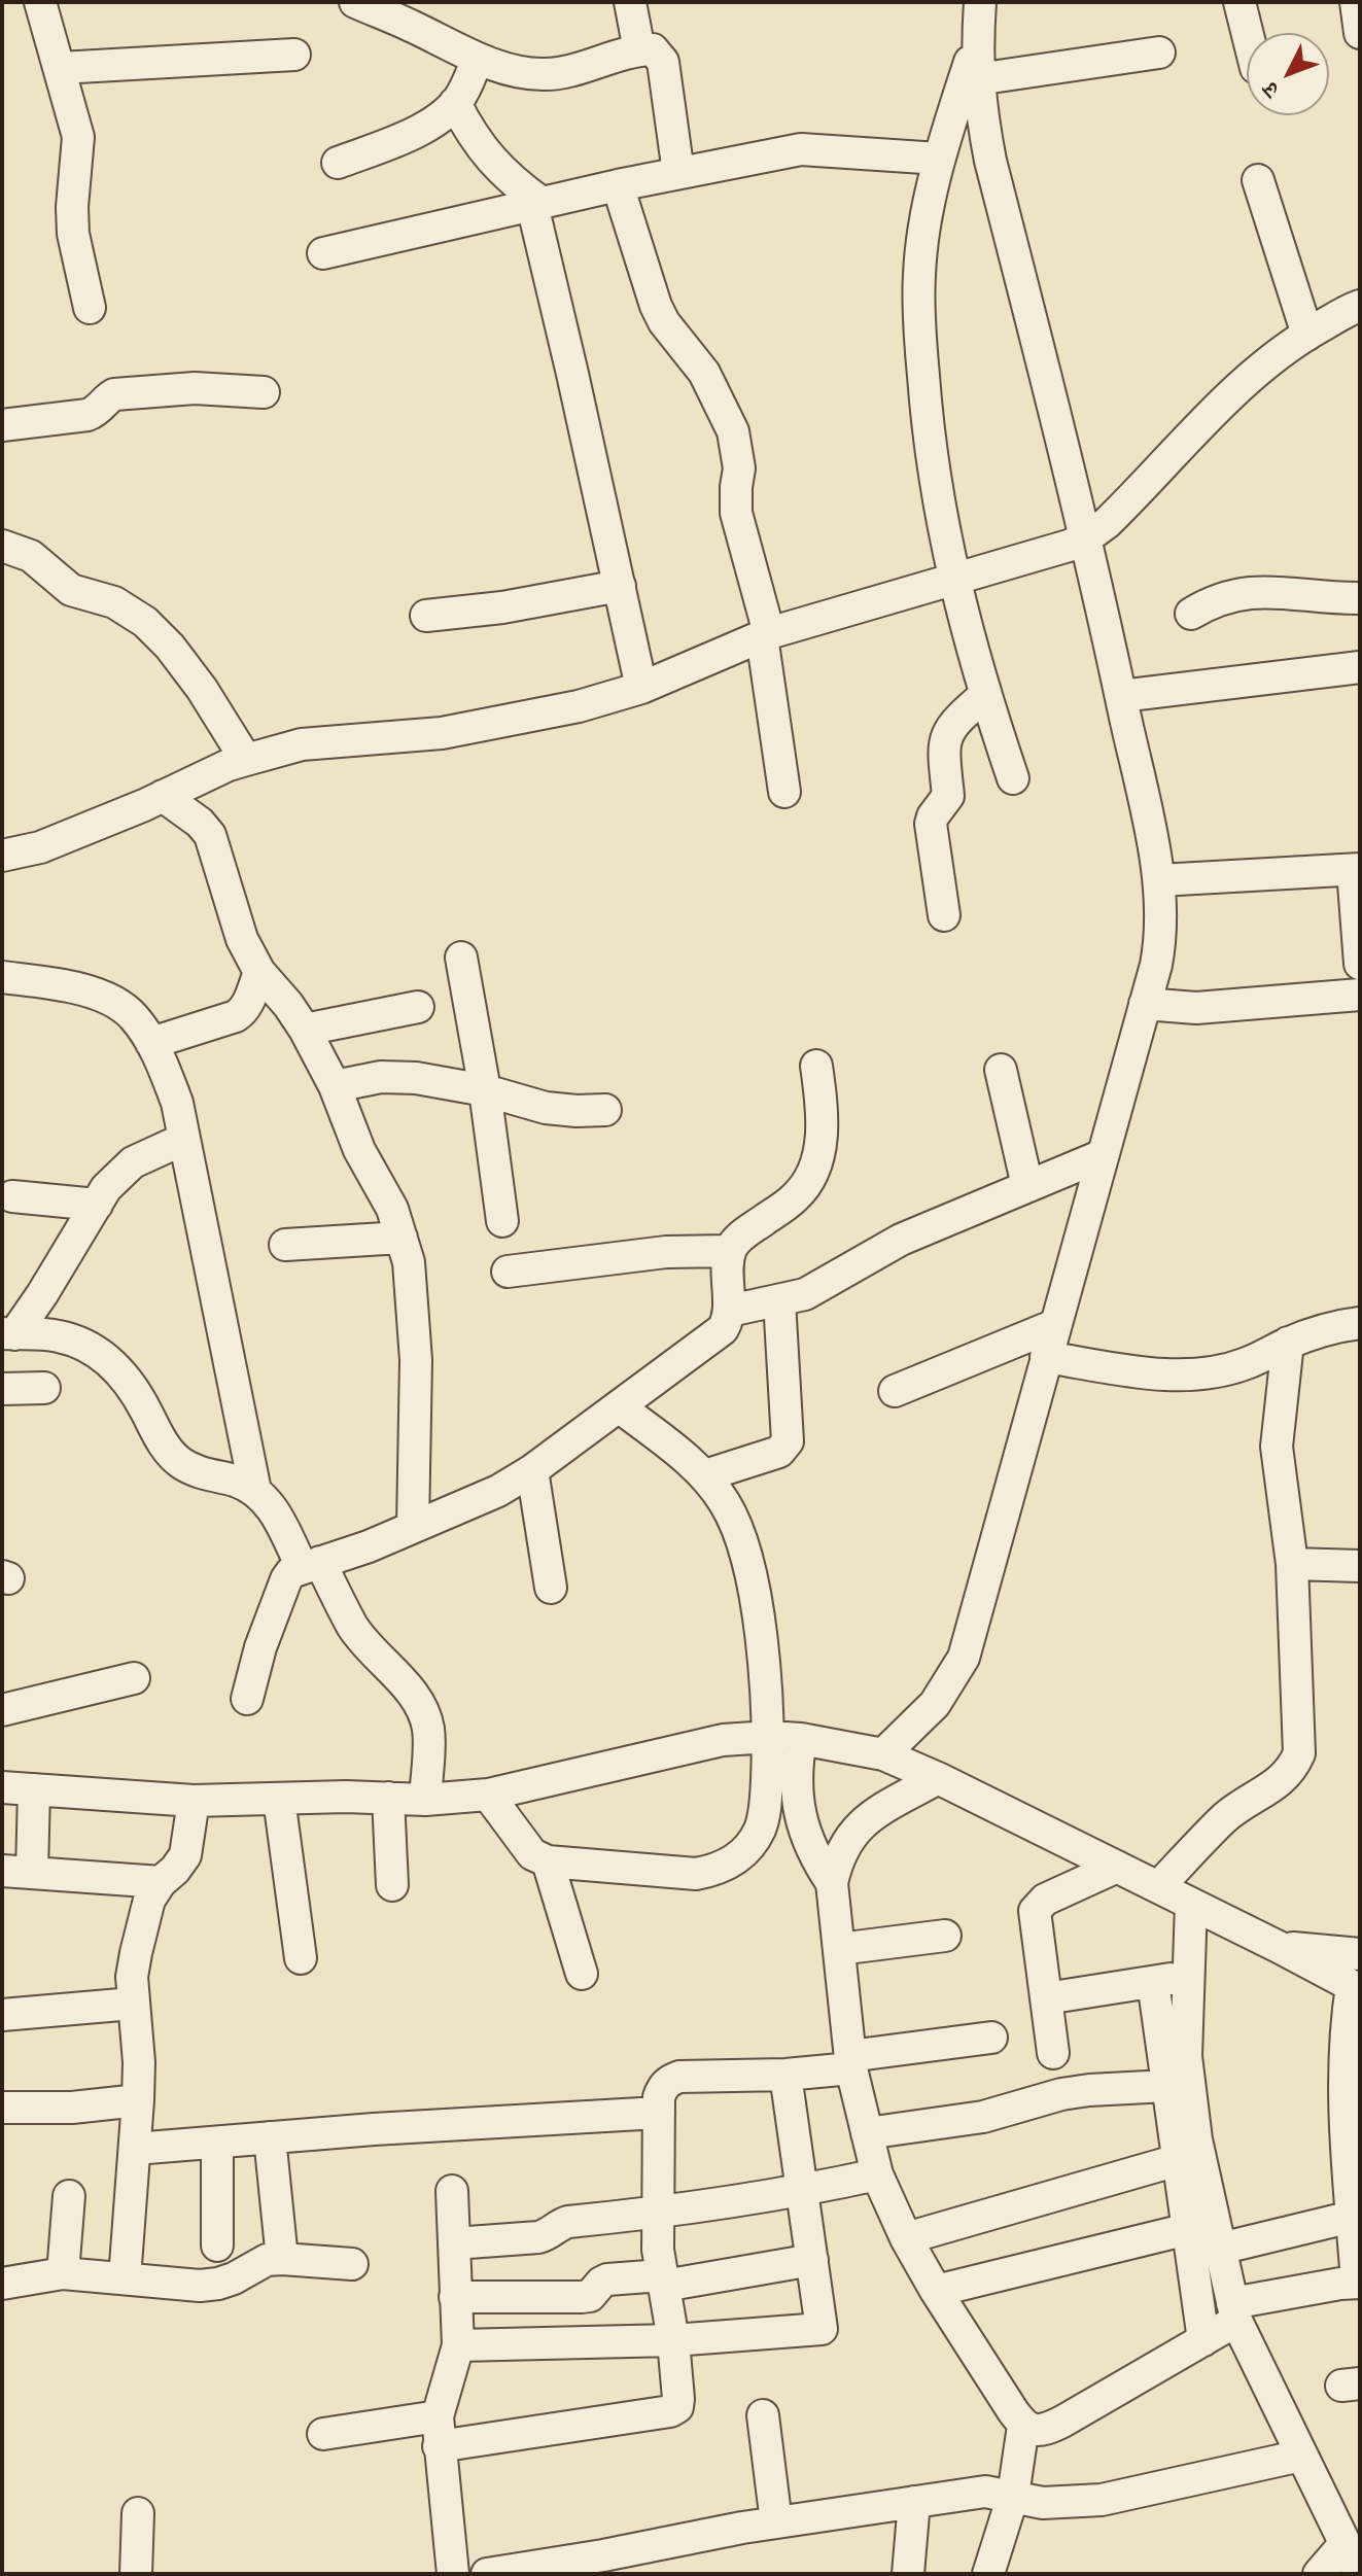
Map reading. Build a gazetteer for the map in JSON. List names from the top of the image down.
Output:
{
  "north": "bottom left"
}
